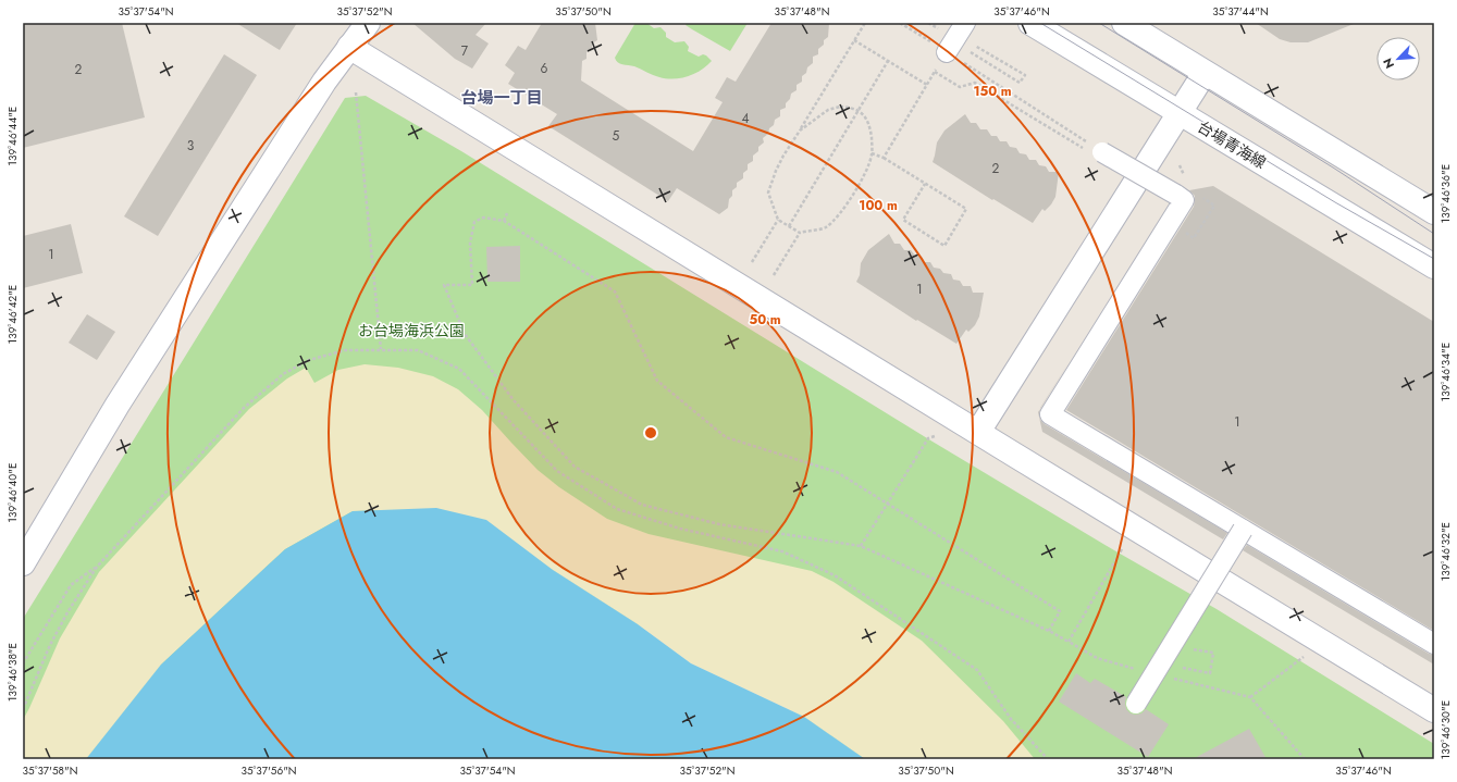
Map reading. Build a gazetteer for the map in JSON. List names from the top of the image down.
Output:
{
  "streets": {
    "street": ["台場青海線"]
  },
  "districts": ["台場一丁目"],
  "parks": ["お台場海浜公園"],
  "house_numbers": [
    "7",
    "6",
    "2",
    "4",
    "5",
    "3",
    "2",
    "1",
    "1",
    "1"
  ],
  "north": "bottom left",
  "coordinates": [
    "35°37'54\"N",
    "35°37'52\"N",
    "35°37'50\"N",
    "35°37'48\"N",
    "35°37'46\"N",
    "35°37'44\"N",
    "139°46'44\"E",
    "139°46'36\"E",
    "139°46'42\"E",
    "139°46'34\"E",
    "139°46'40\"E",
    "139°46'32\"E",
    "139°46'38\"E",
    "139°46'30\"E",
    "35°37'58\"N",
    "35°37'56\"N"
  ],
  "rings": ["150 m", "100 m", "50 m"]
}
